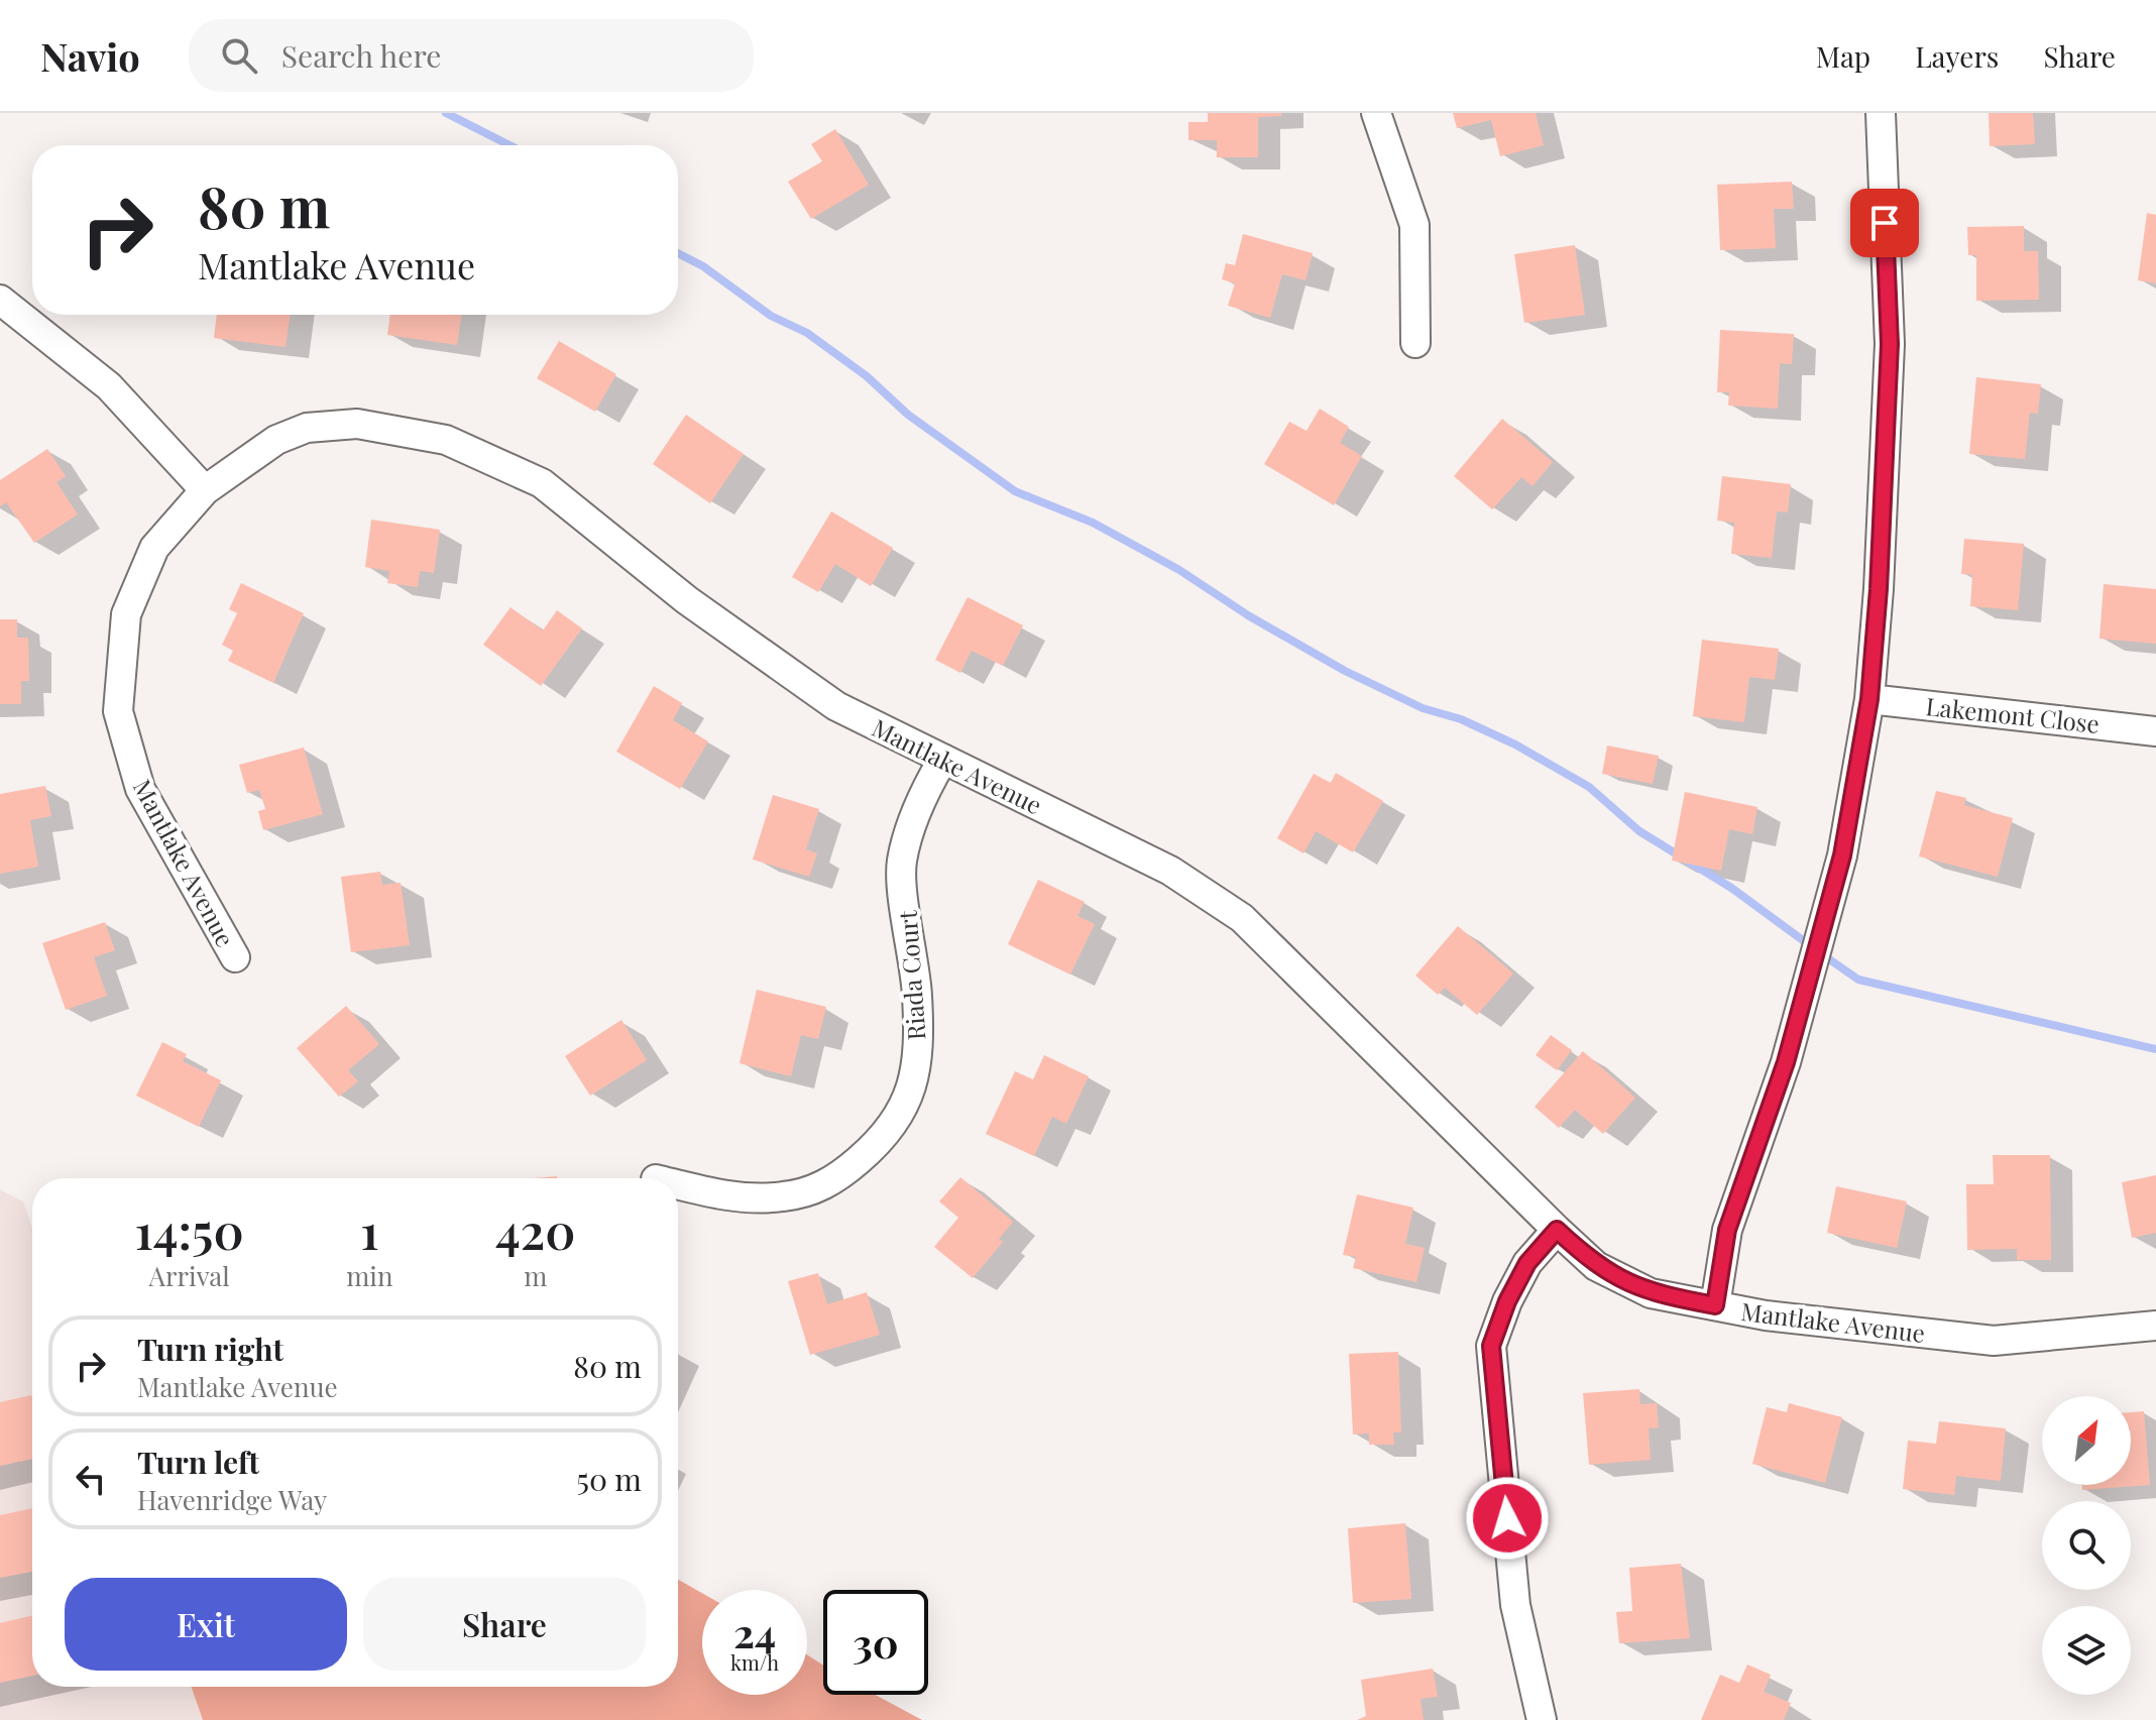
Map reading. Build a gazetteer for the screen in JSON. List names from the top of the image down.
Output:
{
  "streets": {
    "street": ["Lakemont Close", "Mantlake Avenue", "Riada Court"]
  },
  "crossings": [
    ["Mantlake Avenue", "Riada Court"]
  ],
  "north": "top right",
  "page": {
    "header": "Navio",
    "search": "Search here",
    "nav": ["Map", "Layers", "Share"],
    "turn": ["80 m", "Mantlake Avenue"],
    "eta": [
      "14:50",
      "Arrival",
      "1",
      "min",
      "420",
      "m"
    ],
    "list": [
      {
        "name": "Turn right",
        "note": "Mantlake Avenue",
        "value": "80 m"
      },
      {
        "name": "Turn left",
        "note": "Havenridge Way",
        "value": "50 m"
      }
    ],
    "buttons": ["Exit", "Share"],
    "speed": "24 km/h",
    "limit": "30"
  }
}
